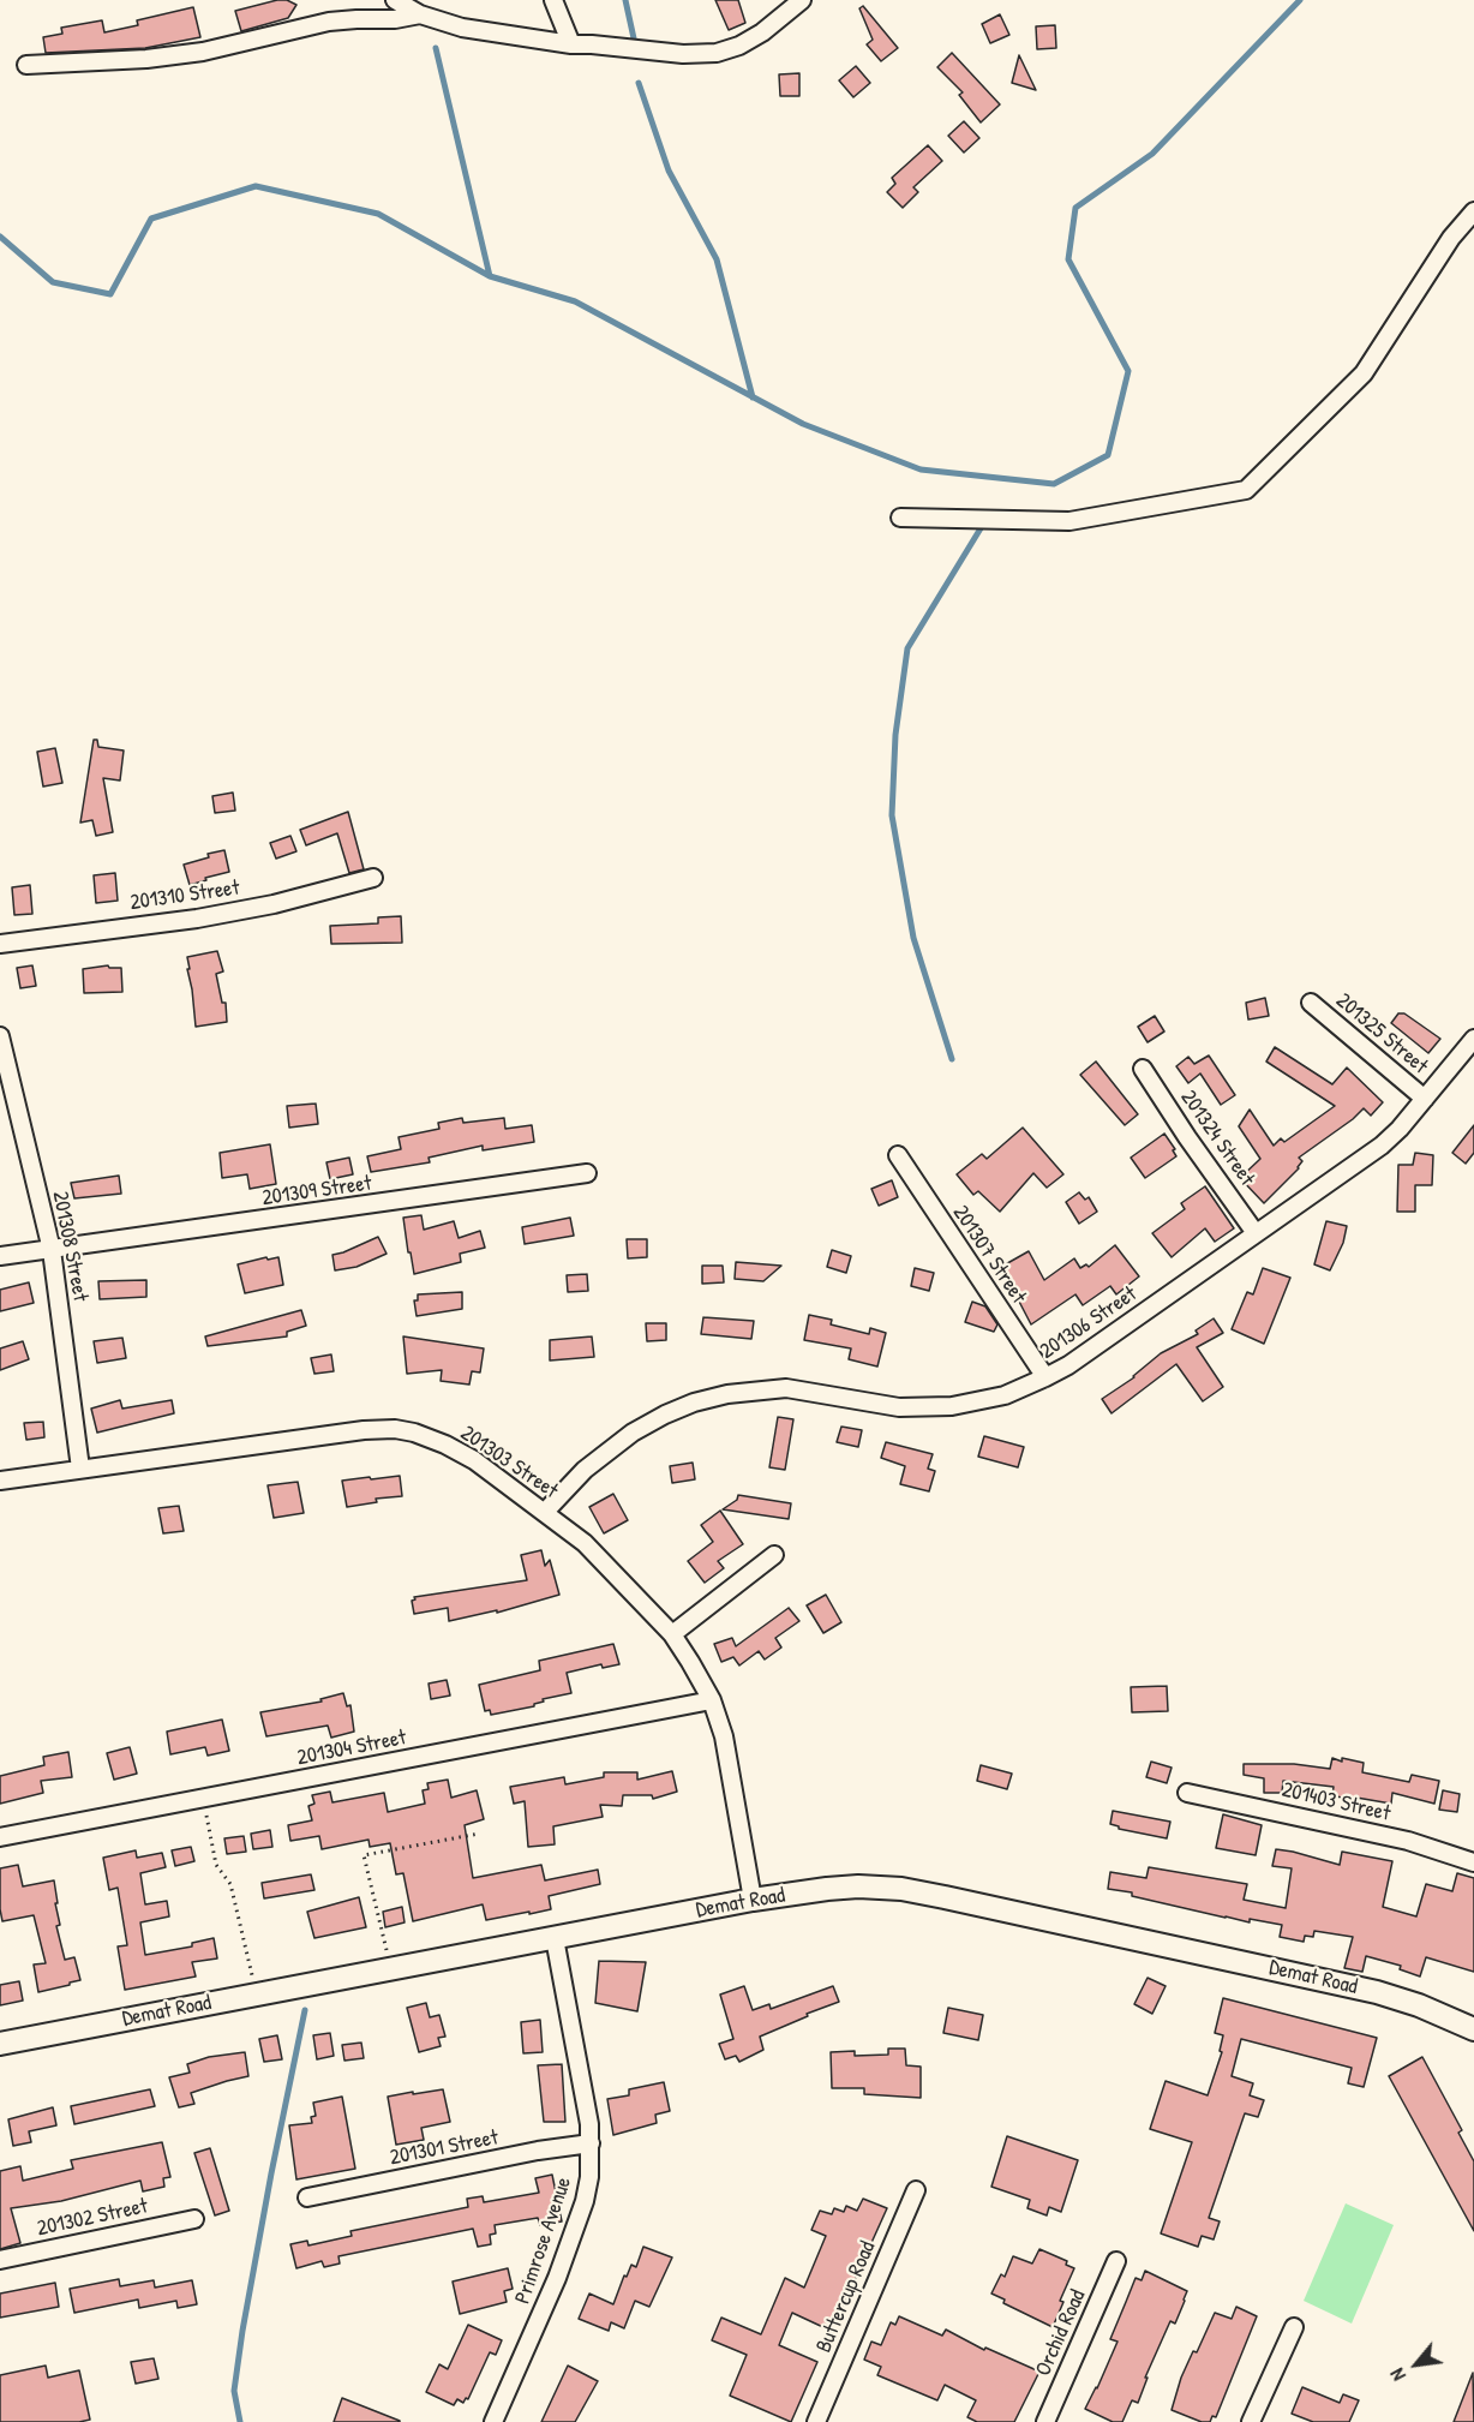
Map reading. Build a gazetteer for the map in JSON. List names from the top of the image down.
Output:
{
  "streets": {
    "street": [
      "201310 Street",
      "201325 Street",
      "201324 Street",
      "201309 Street",
      "201308 Street",
      "201307 Street",
      "201306 Street",
      "201303 Street",
      "201304 Street",
      "201403 Street",
      "Demat Road",
      "201301 Street",
      "201302 Street",
      "Primrose Avenue",
      "Buttercup Road",
      "Orchid Road"
    ]
  },
  "crossings": [
    ["201325 Street", "201306 Street"],
    ["201324 Street", "201306 Street"],
    ["201309 Street", "201308 Street"],
    ["201308 Street", "201303 Street"],
    ["201307 Street", "201306 Street"],
    ["201306 Street", "201303 Street"],
    ["201303 Street", "201304 Street"],
    ["201303 Street", "Demat Road"],
    ["Demat Road", "Primrose Avenue"],
    ["201301 Street", "Primrose Avenue"]
  ],
  "north": "bottom left"
}
